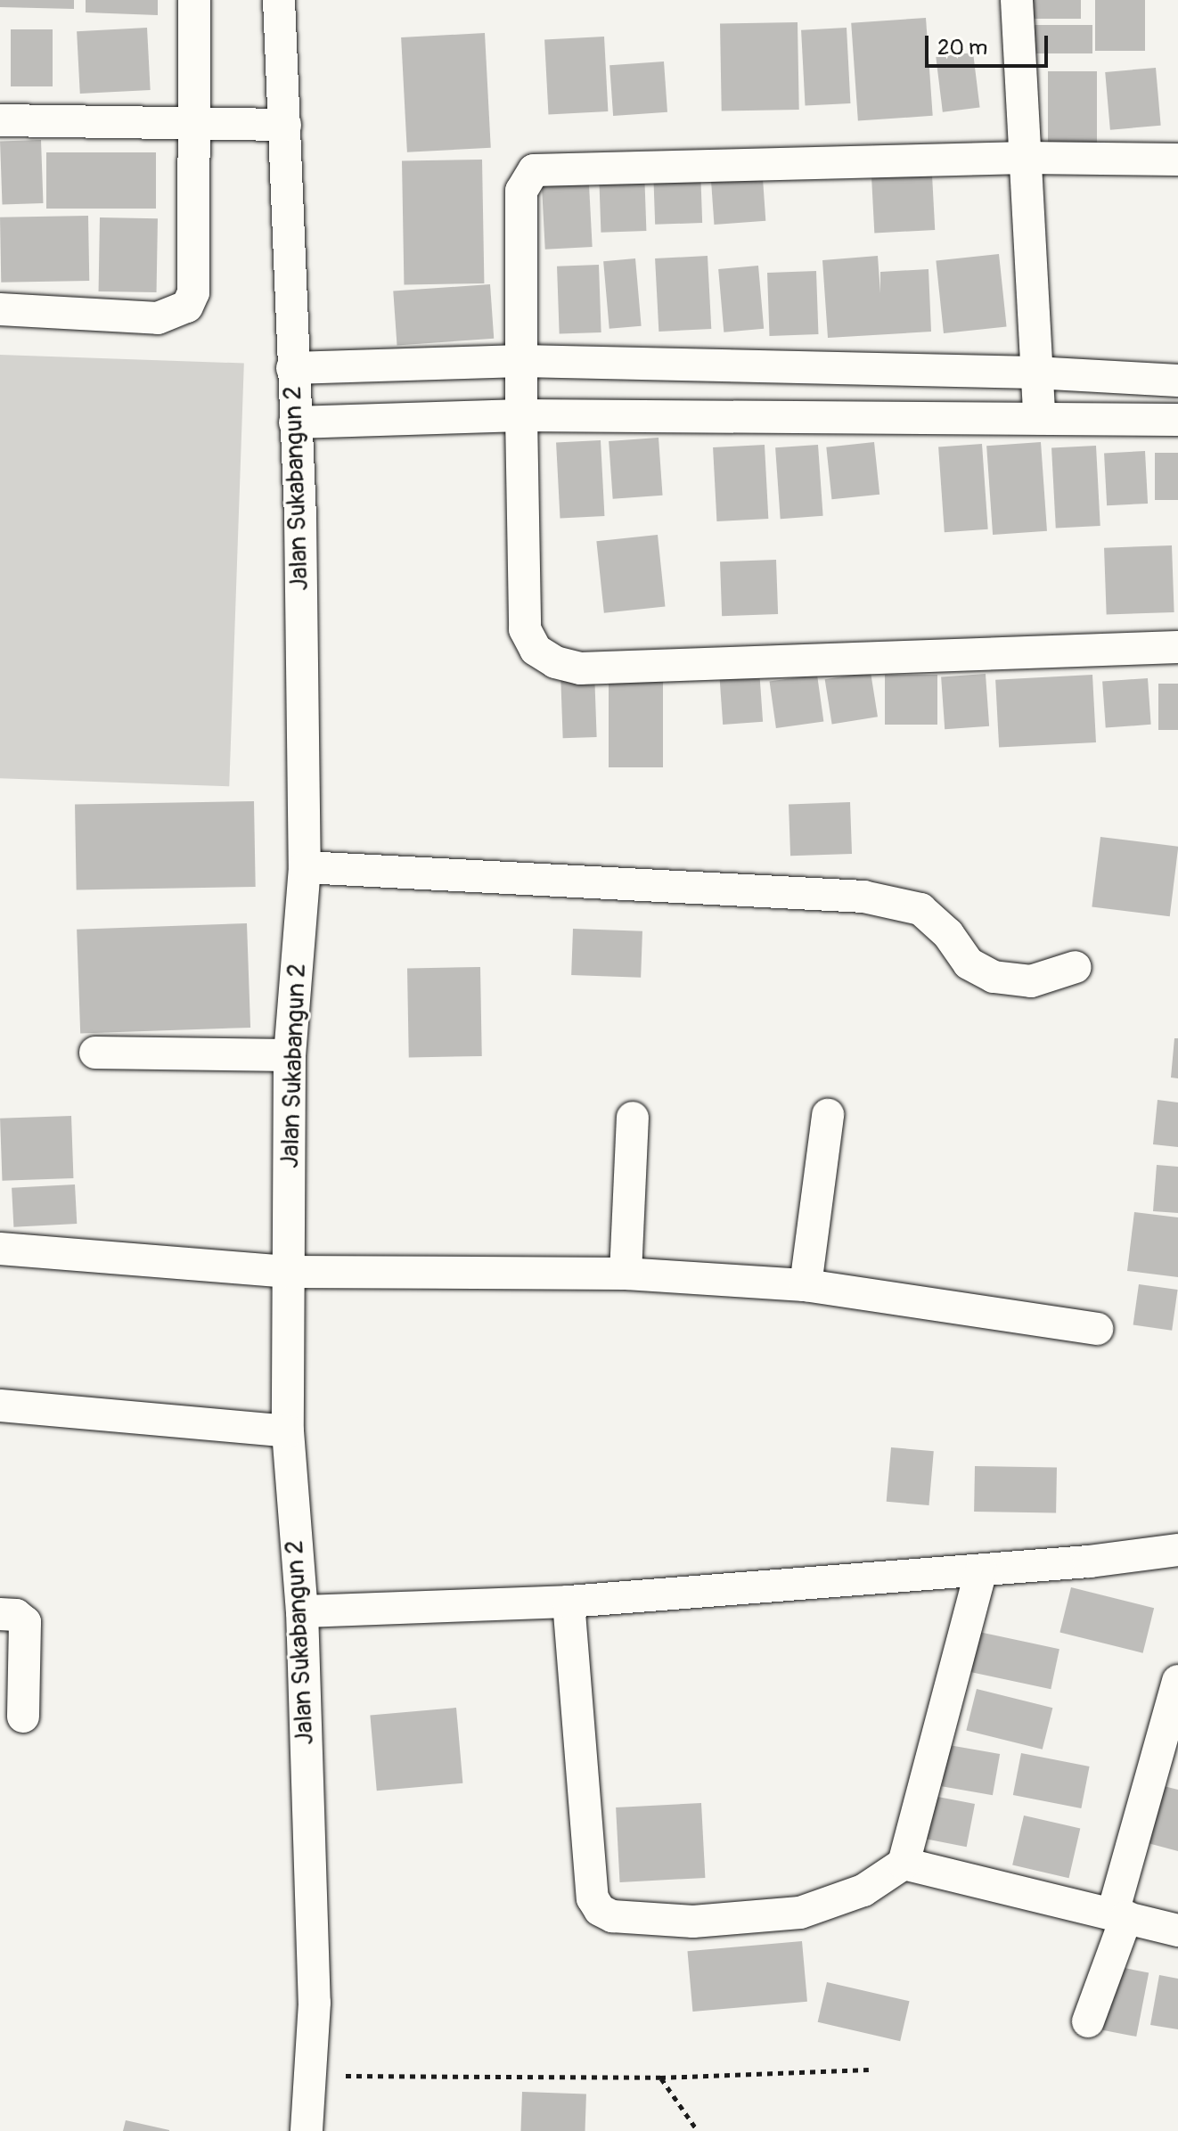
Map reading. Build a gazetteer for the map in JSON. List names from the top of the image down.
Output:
{
  "streets": {
    "street": ["Jalan Sukabangun 2"]
  },
  "scale_bar": "20 m"
}
